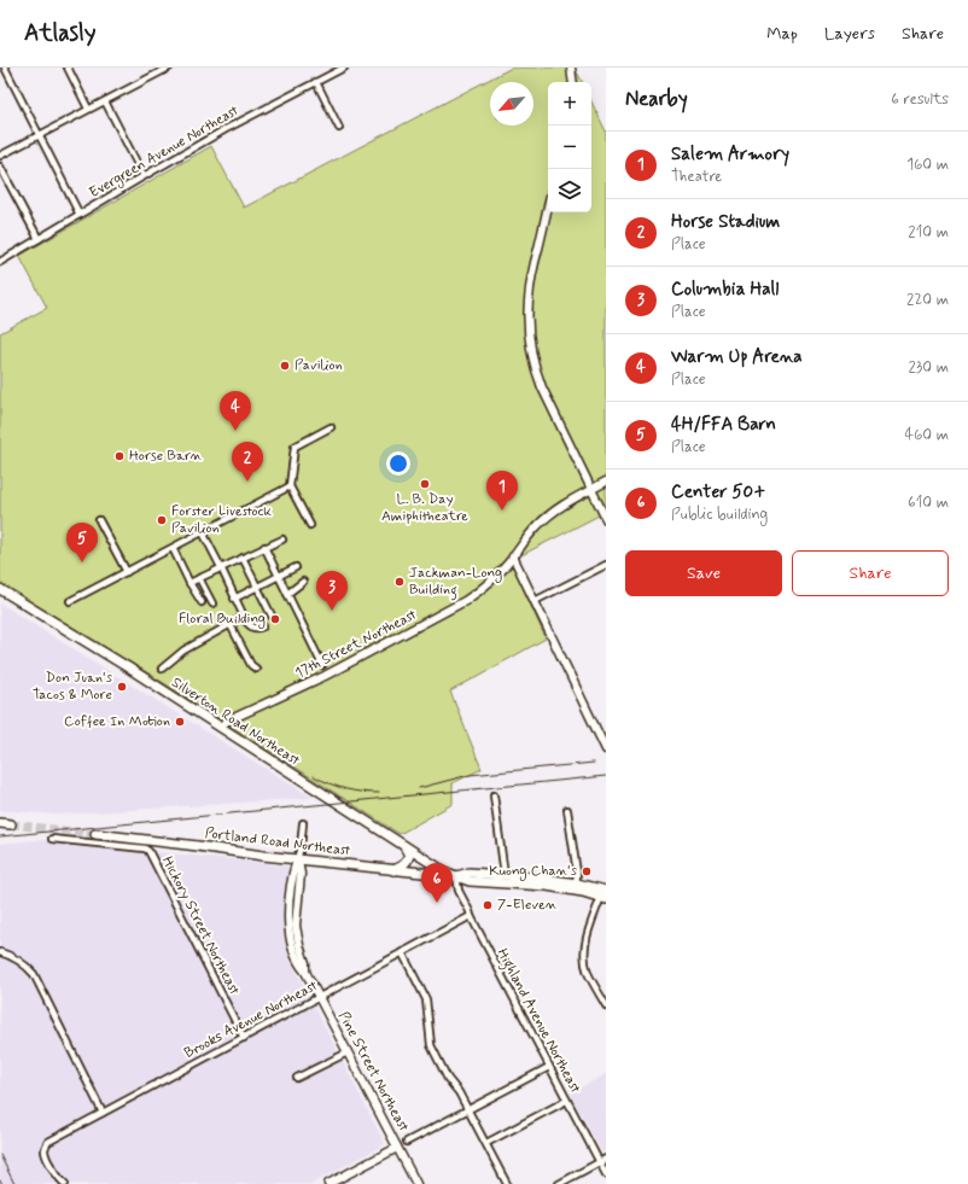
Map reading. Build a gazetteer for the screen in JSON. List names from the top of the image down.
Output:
{
  "streets": {
    "main road": [
      "17th Street Northeast",
      "Silverton Road Northeast",
      "Portland Road Northeast",
      "Pine Street Northeast"
    ],
    "street": [
      "Evergreen Avenue Northeast",
      "Hickory Street Northeast",
      "Brooks Avenue Northeast",
      "Highland Avenue Northeast"
    ]
  },
  "crossings": [
    ["17th Street Northeast", "Silverton Road Northeast"],
    ["Silverton Road Northeast", "Portland Road Northeast"],
    ["Silverton Road Northeast", "Highland Avenue Northeast"],
    ["Portland Road Northeast", "Highland Avenue Northeast"],
    ["Portland Road Northeast", "Pine Street Northeast"],
    ["Hickory Street Northeast", "Brooks Avenue Northeast"],
    ["Brooks Avenue Northeast", "Highland Avenue Northeast"],
    ["Brooks Avenue Northeast", "Pine Street Northeast"]
  ],
  "places": [
    "Pavilion",
    "Horse Barn",
    "L. B. Day Amiphitheatre",
    "Forster Livestock Pavilion",
    "Jackman-Long Building",
    "Floral Building",
    "Don Juan's Tacos & More",
    "Coffee In Motion",
    "Kuong Chan's",
    "7-Eleven"
  ],
  "north": "bottom left",
  "page": {
    "header": "Atlasly",
    "nav": ["Map", "Layers", "Share"],
    "heading": ["Nearby", "6 results"],
    "map_buttons": ["+", "−"],
    "list": [
      {
        "mark": "1",
        "name": "Salem Armory",
        "note": "Theatre",
        "value": "160 m"
      },
      {
        "mark": "2",
        "name": "Horse Stadium",
        "note": "Place",
        "value": "210 m"
      },
      {
        "mark": "3",
        "name": "Columbia Hall",
        "note": "Place",
        "value": "220 m"
      },
      {
        "mark": "4",
        "name": "Warm Up Arena",
        "note": "Place",
        "value": "230 m"
      },
      {
        "mark": "5",
        "name": "4H/FFA Barn",
        "note": "Place",
        "value": "460 m"
      },
      {
        "mark": "6",
        "name": "Center 50+",
        "note": "Public building",
        "value": "610 m"
      }
    ],
    "pins": [
      "4",
      "2",
      "1",
      "5",
      "3",
      "6"
    ],
    "buttons": ["Save", "Share"]
  }
}
